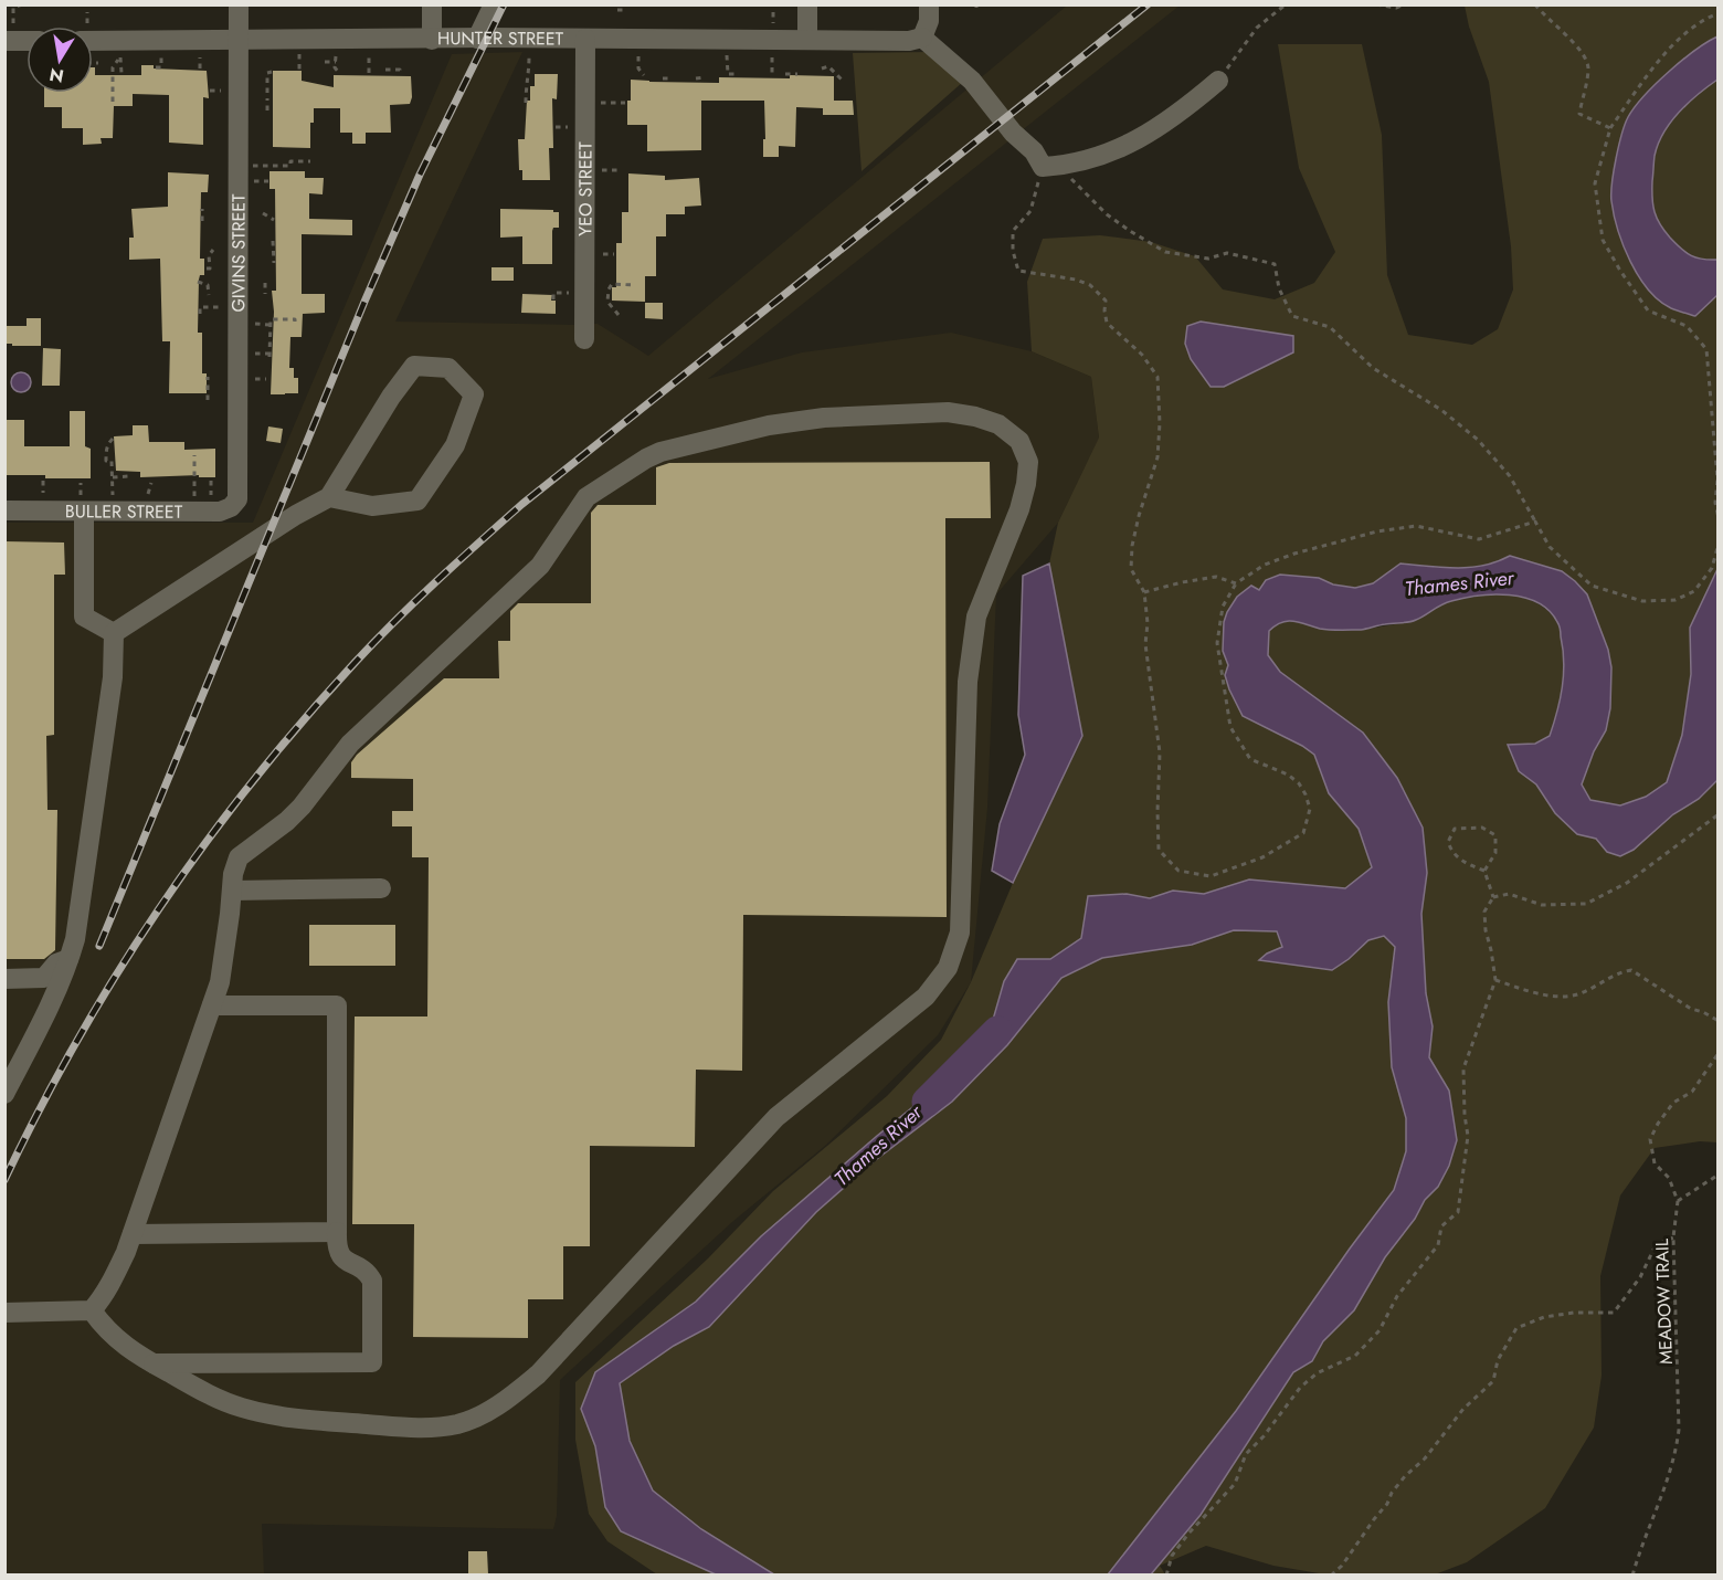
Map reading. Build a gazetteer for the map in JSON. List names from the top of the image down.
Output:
{
  "streets": {
    "street": [
      "HUNTER STREET",
      "YEO STREET",
      "GIVINS STREET",
      "BULLER STREET"
    ],
    "path": ["MEADOW TRAIL"]
  },
  "crossings": [
    ["HUNTER STREET", "YEO STREET"],
    ["HUNTER STREET", "GIVINS STREET"],
    ["GIVINS STREET", "BULLER STREET"]
  ],
  "water": ["Thames River"],
  "north": "bottom"
}
